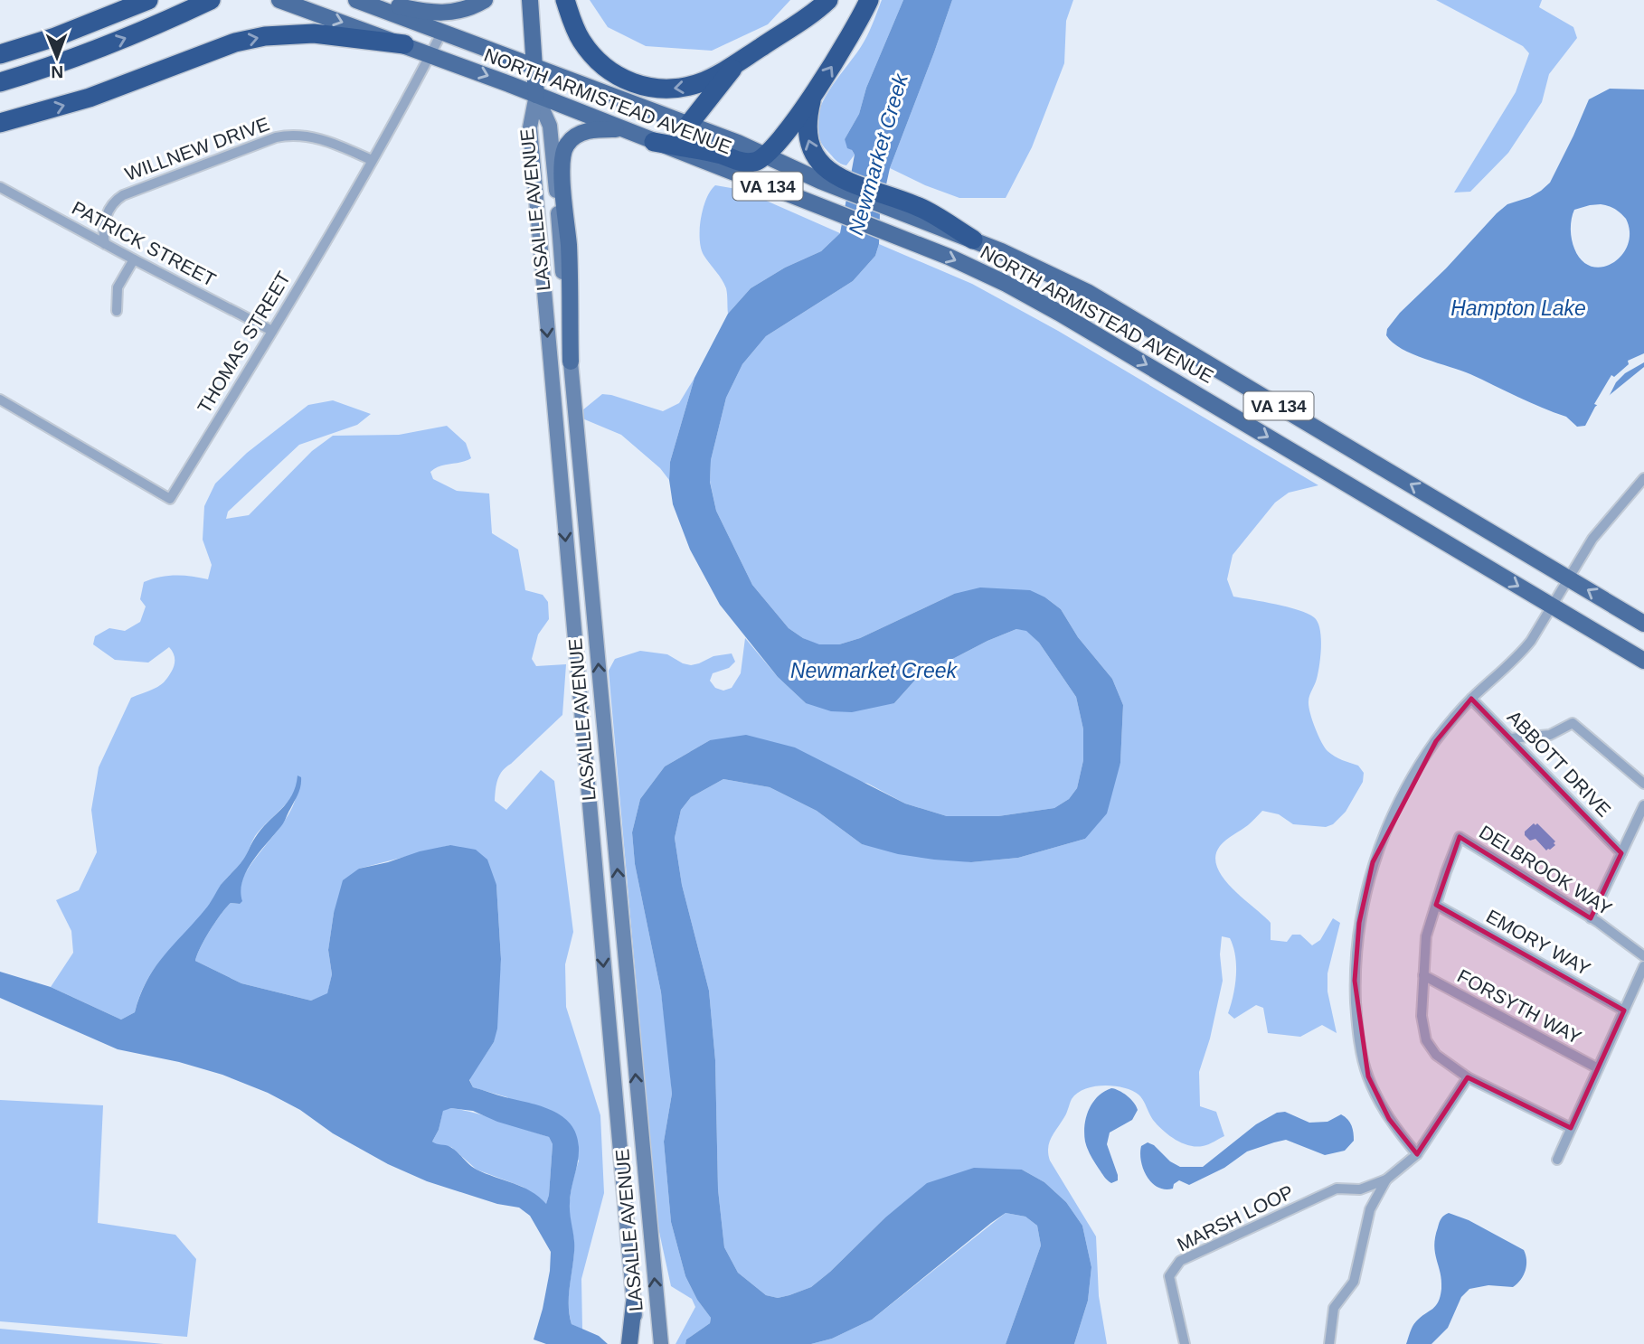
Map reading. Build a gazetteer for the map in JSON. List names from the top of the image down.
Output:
{
  "streets": {
    "main road": ["NORTH ARMISTEAD AVENUE", "VA 134", "LASALLE AVENUE"],
    "street": [
      "WILLNEW DRIVE",
      "PATRICK STREET",
      "THOMAS STREET",
      "ABBOTT DRIVE",
      "DELBROOK WAY",
      "EMORY WAY",
      "FORSYTH WAY",
      "MARSH LOOP"
    ]
  },
  "crossings": [
    ["NORTH ARMISTEAD AVENUE", "LASALLE AVENUE"],
    ["NORTH ARMISTEAD AVENUE", "THOMAS STREET"],
    ["WILLNEW DRIVE", "PATRICK STREET"],
    ["WILLNEW DRIVE", "THOMAS STREET"],
    ["PATRICK STREET", "THOMAS STREET"],
    ["DELBROOK WAY", "EMORY WAY"]
  ],
  "water": ["Newmarket Creek", "Hampton Lake"],
  "north": "bottom"
}
